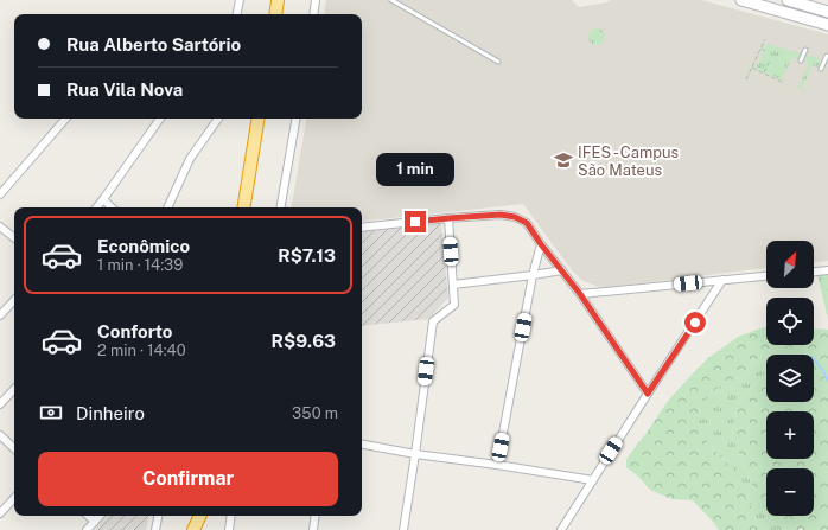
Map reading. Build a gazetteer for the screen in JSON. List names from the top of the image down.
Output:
{
  "places": {
    "school or university": ["IFES - Campus São Mateus"]
  },
  "north": "top right",
  "page": {
    "banner": ["Rua Alberto Sartório", "Rua Vila Nova"],
    "bubble": "1 min",
    "list": [
      {
        "name": "Econômico",
        "note": "1 min · 14:39",
        "value": "R$7.13"
      },
      {
        "name": "Conforto",
        "note": "2 min · 14:40",
        "value": "R$9.63"
      }
    ],
    "map_buttons": ["+", "−"],
    "pay": ["Dinheiro", "350 m"],
    "buttons": "Confirmar"
  }
}
